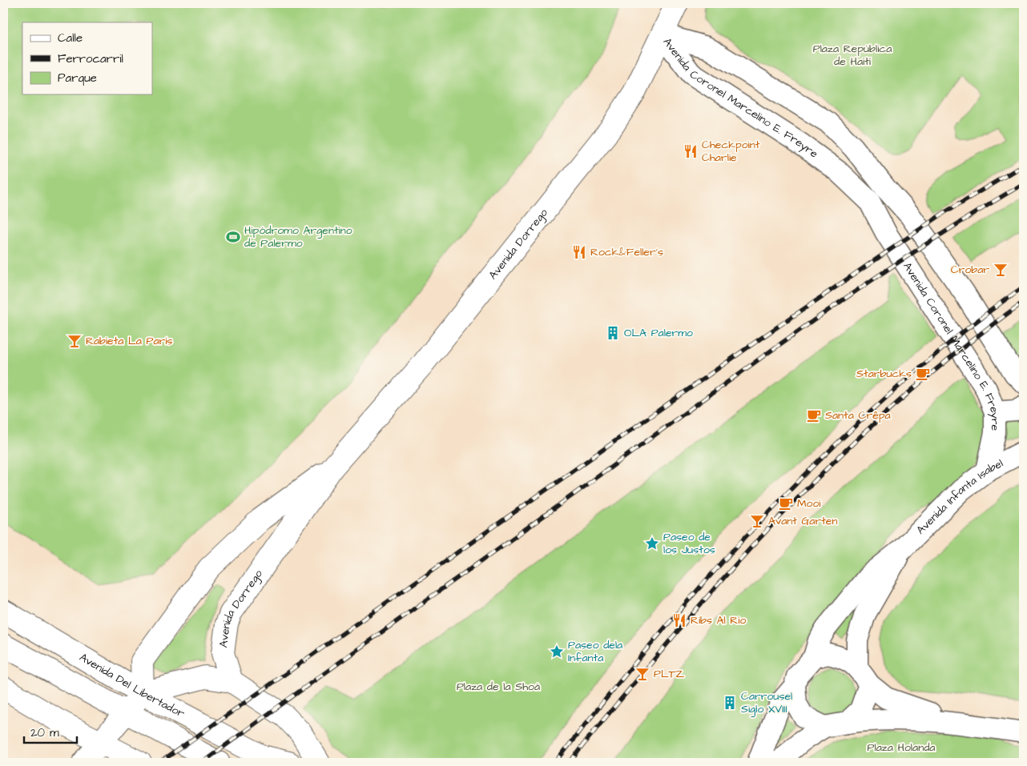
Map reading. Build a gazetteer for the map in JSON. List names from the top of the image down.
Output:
{
  "streets": {
    "main road": ["Avenida Dorrego", "Avenida Del Libertador"],
    "street": ["Avenida Coronel Marcelino E. Freyre", "Avenida Infanta Isabel"]
  },
  "crossings": [
    ["Avenida Coronel Marcelino E. Freyre", "Avenida Dorrego"],
    ["Avenida Coronel Marcelino E. Freyre", "Avenida Infanta Isabel"],
    ["Avenida Dorrego", "Avenida Del Libertador"]
  ],
  "parks": ["Plaza República de Haití", "Plaza de la Shoá", "Plaza Holanda"],
  "places": {
    "restaurant": ["Checkpoint Charlie", "Rock&Feller's", "Ribs Al Rio"],
    "sports": ["Hipódromo Argentino de Palermo"],
    "bar": [
      "Crobar",
      "Rabieta La París",
      "Avant Garten",
      "PLTZ"
    ],
    "building": ["OLA Palermo", "Carrousel Siglo XVIII"],
    "cafe": ["Starbucks", "Santa Crêpa", "Mooi"],
    "place": ["Paseo de los Justos", "Paseo dela Infanta"]
  },
  "legend": ["Calle", "Ferrocarril", "Parque"],
  "scale_bar": "20 m"
}
